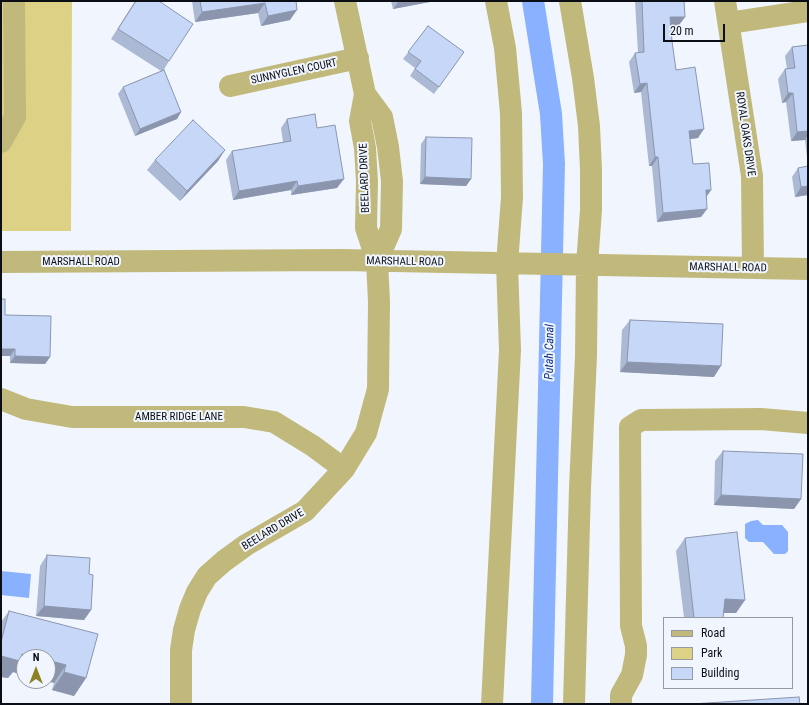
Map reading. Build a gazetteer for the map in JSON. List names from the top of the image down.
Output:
{
  "streets": {
    "street": [
      "SUNNYGLEN COURT",
      "ROYAL OAKS DRIVE",
      "BEELARD DRIVE",
      "MARSHALL ROAD",
      "AMBER RIDGE LANE"
    ]
  },
  "crossings": [
    ["SUNNYGLEN COURT", "BEELARD DRIVE"],
    ["ROYAL OAKS DRIVE", "MARSHALL ROAD"],
    ["BEELARD DRIVE", "MARSHALL ROAD"],
    ["BEELARD DRIVE", "AMBER RIDGE LANE"]
  ],
  "water": ["Putah Canal"],
  "legend": ["Road", "Park", "Building"],
  "scale_bar": "20 m",
  "north": "top"
}
